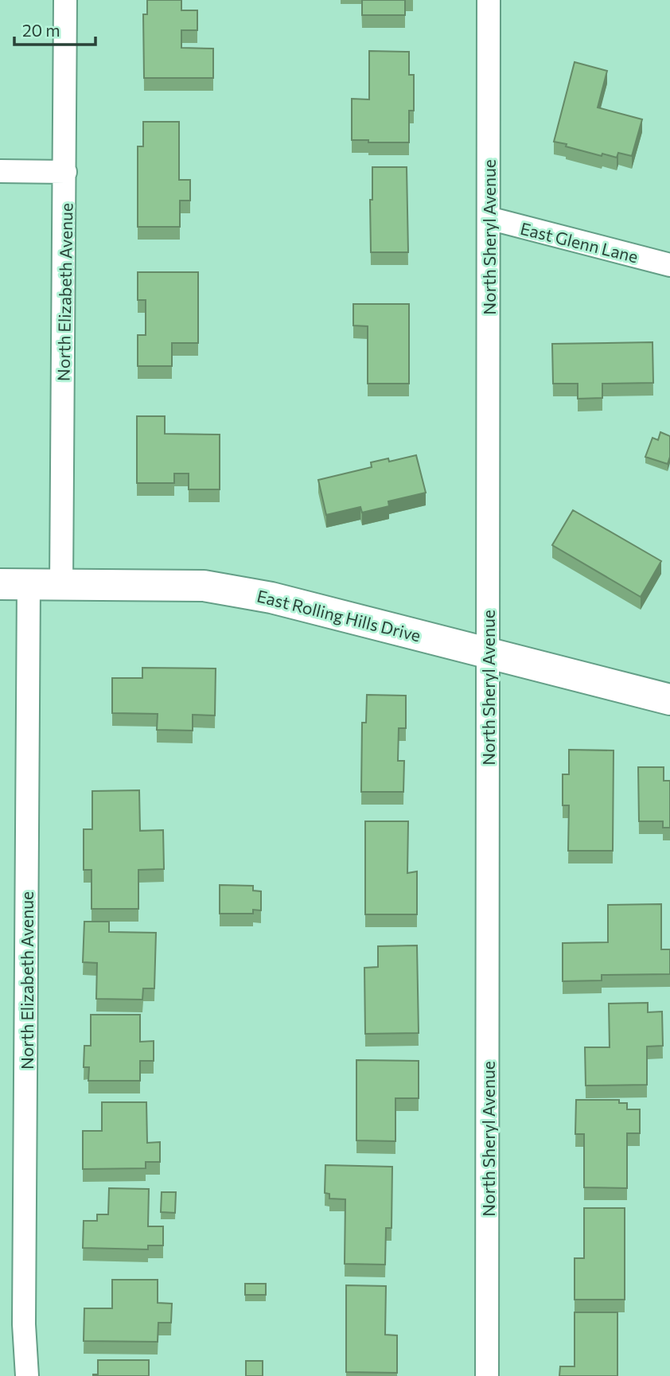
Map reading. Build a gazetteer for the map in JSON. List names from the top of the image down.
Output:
{
  "streets": {
    "street": [
      "North Sheryl Avenue",
      "East Glenn Lane",
      "North Elizabeth Avenue",
      "East Rolling Hills Drive"
    ]
  },
  "crossings": [
    ["North Sheryl Avenue", "East Glenn Lane"],
    ["North Sheryl Avenue", "East Rolling Hills Drive"],
    ["North Elizabeth Avenue", "East Rolling Hills Drive"]
  ],
  "scale_bar": "20 m"
}
